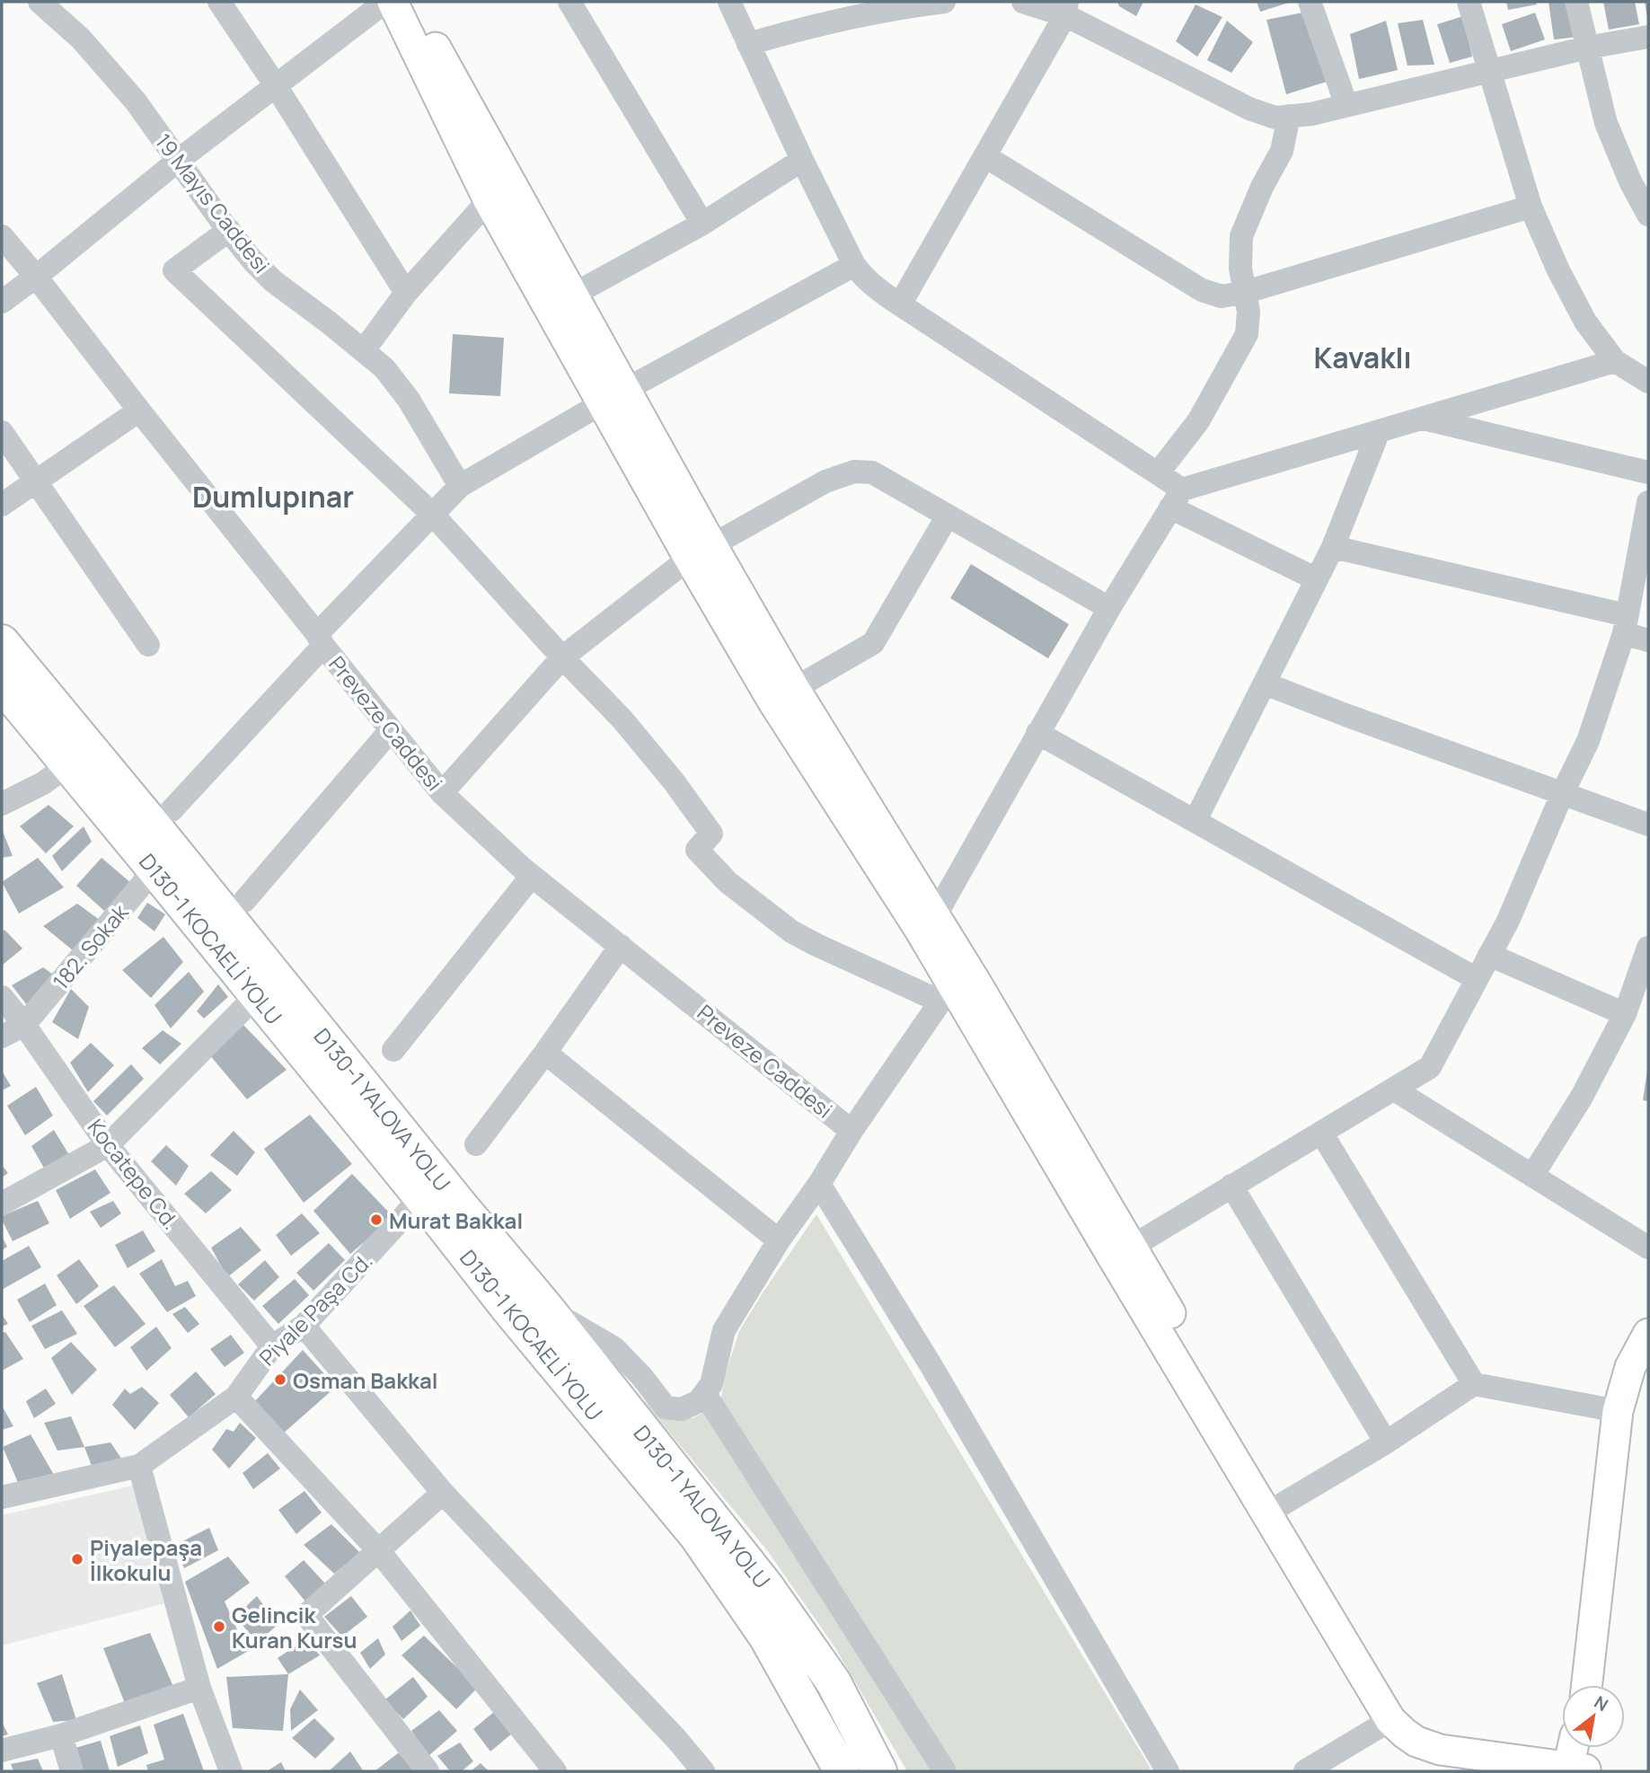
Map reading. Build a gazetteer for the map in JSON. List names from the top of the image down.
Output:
{
  "streets": {
    "highway": ["D130-1 KOCAELİ YOLU", "D130-1 YALOVA YOLU"],
    "street": [
      "19 Mayıs Caddesi",
      "Preveze Caddesi",
      "182. Sokak",
      "Kocatepe Cd.",
      "Piyale Paşa Cd."
    ]
  },
  "crossings": [
    ["D130-1 KOCAELİ YOLU", "182. Sokak"],
    ["D130-1 KOCAELİ YOLU", "Piyale Paşa Cd."],
    ["182. Sokak", "Kocatepe Cd."],
    ["Kocatepe Cd.", "Piyale Paşa Cd."]
  ],
  "districts": ["Kavaklı", "Dumlupınar"],
  "places": [
    "Murat Bakkal",
    "Osman Bakkal",
    "Piyalepaşa İlkokulu",
    "Gelincik Kuran Kursu"
  ],
  "north": "top right"
}
